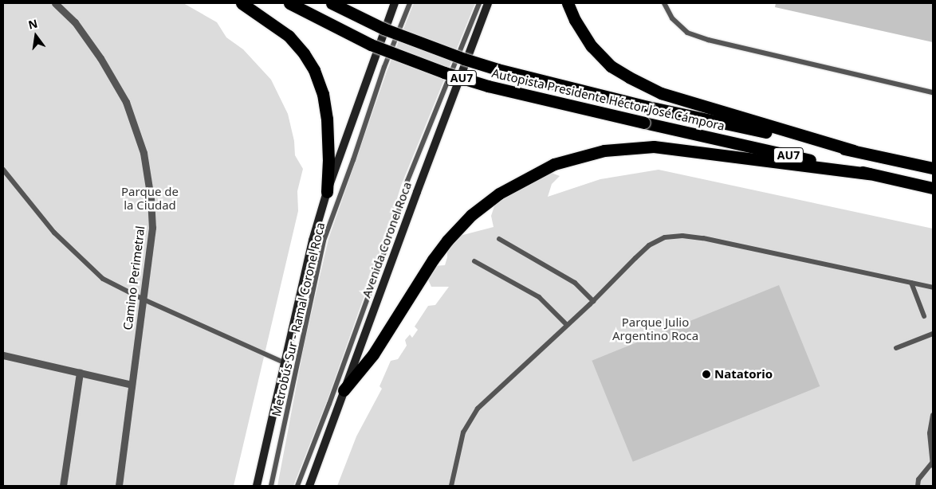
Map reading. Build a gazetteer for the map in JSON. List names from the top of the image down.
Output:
{
  "streets": {
    "highway": ["AU7", "Autopista Presidente Héctor José Cámpora"],
    "main road": ["Avenida Coronel Roca"],
    "street": ["Camino Perimetral"],
    "lane": ["Metrobús Sur - Ramal Coronel Roca"]
  },
  "parks": ["Parque de la Ciudad", "Parque Julio Argentino Roca"],
  "places": ["Natatorio"],
  "north": "top"
}
